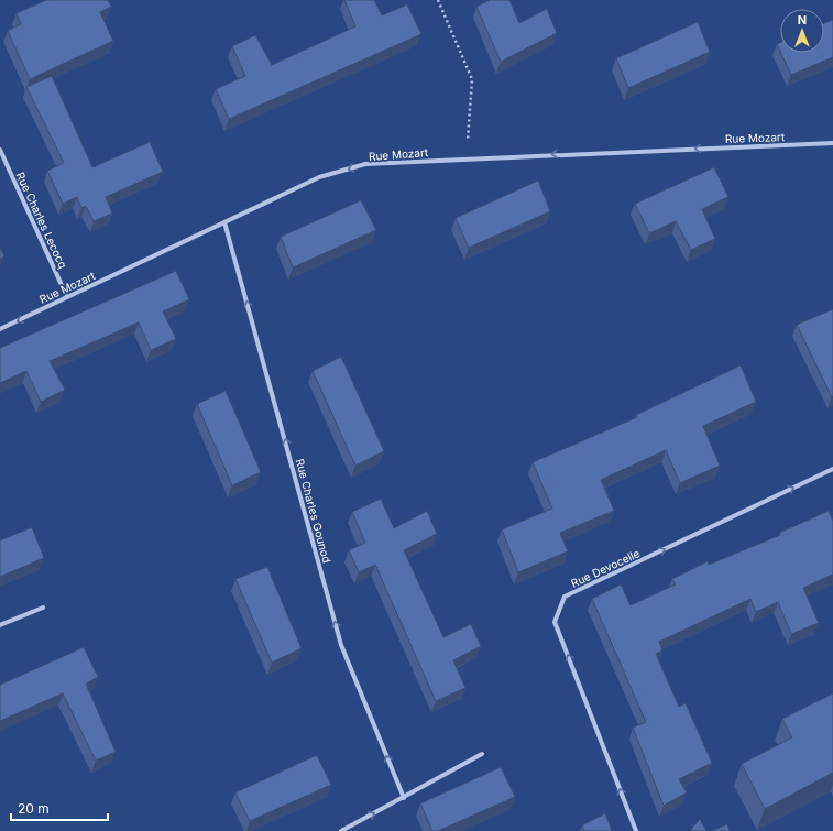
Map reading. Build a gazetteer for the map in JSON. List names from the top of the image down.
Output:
{
  "streets": {
    "street": [
      "Rue Mozart",
      "Rue Charles Lecocq",
      "Rue Charles Gounod",
      "Rue Devocelle"
    ]
  },
  "crossings": [
    ["Rue Mozart", "Rue Charles Lecocq"],
    ["Rue Mozart", "Rue Charles Gounod"]
  ],
  "one_way": ["Rue Mozart", "Rue Charles Gounod"],
  "scale_bar": "20 m",
  "north": "top"
}
